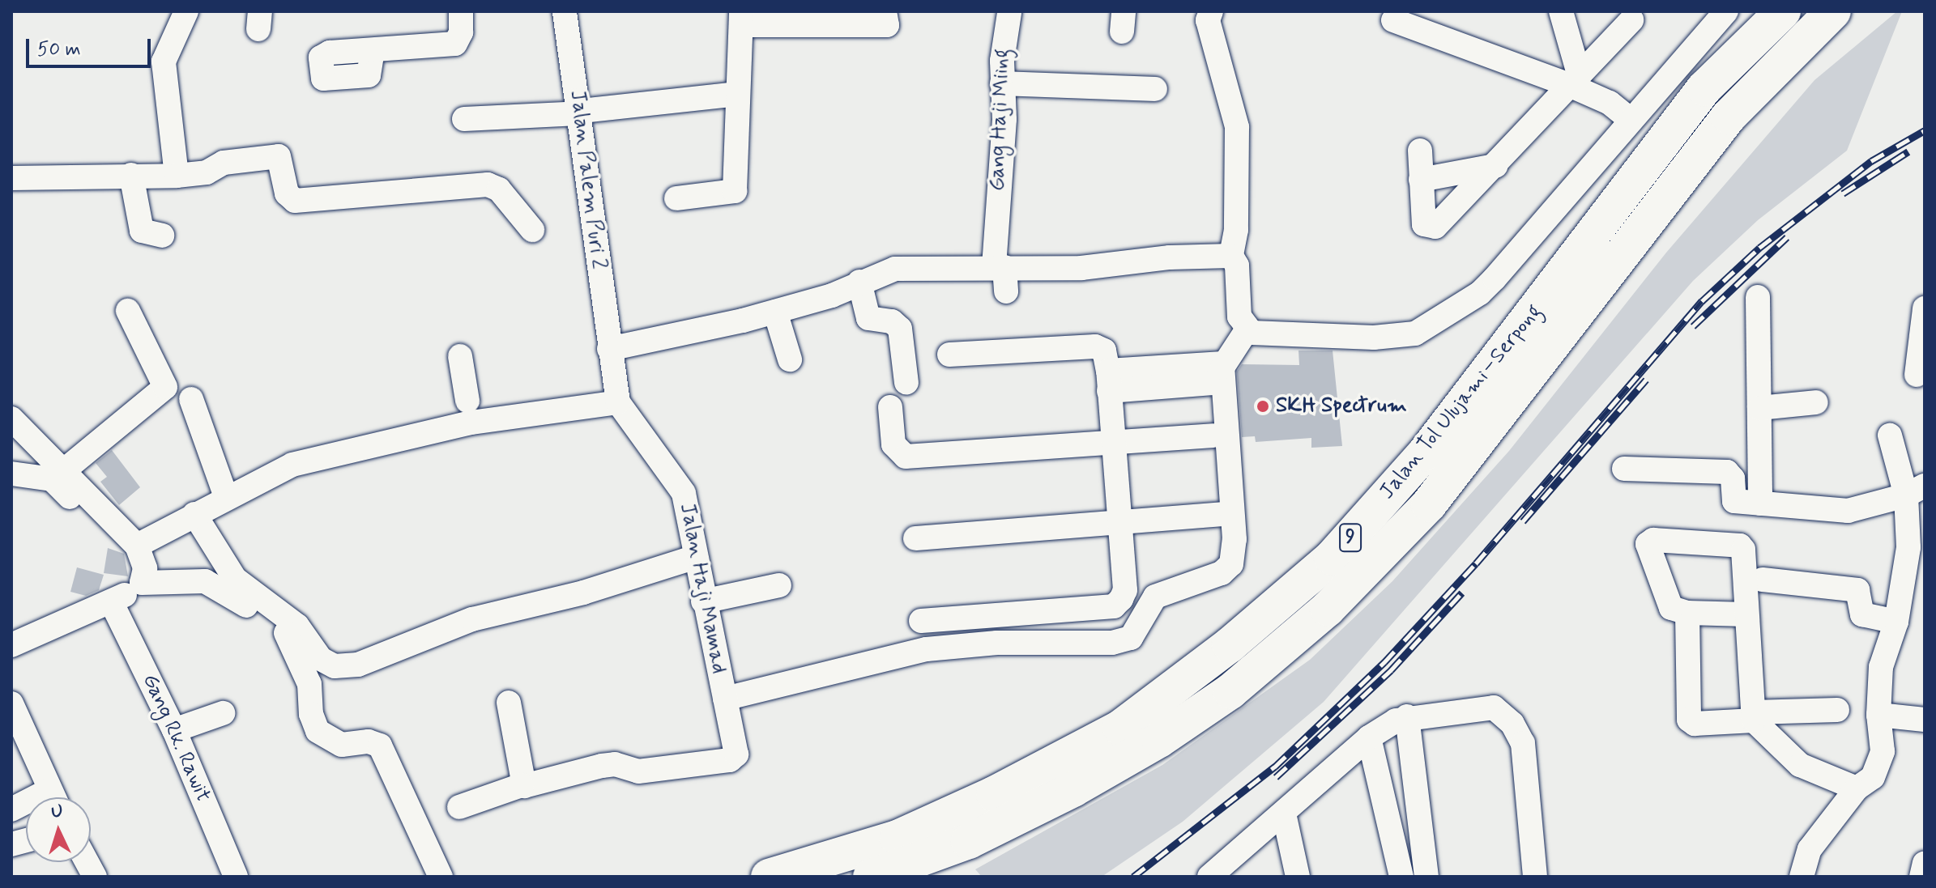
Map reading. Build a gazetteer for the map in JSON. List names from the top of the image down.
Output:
{
  "streets": {
    "highway": ["Jalan Tol Ulujami–Serpong", "9"],
    "street": [
      "Gang Haji Miing",
      "Jalan Palem Puri 2",
      "Jalan Haji Mamad",
      "Gang Rk. Rawit"
    ]
  },
  "crossings": [
    ["Jalan Palem Puri 2", "Jalan Haji Mamad"]
  ],
  "places": ["SKH Spectrum"],
  "scale_bar": "50 m",
  "north": "top"
}
